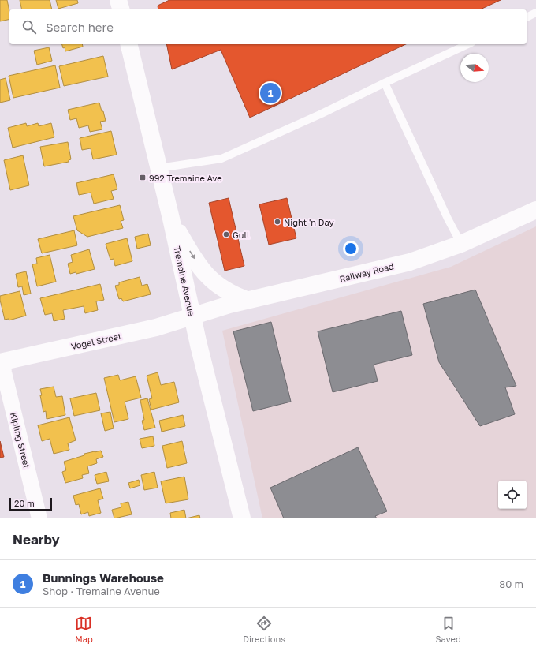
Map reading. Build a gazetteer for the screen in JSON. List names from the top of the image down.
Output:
{
  "streets": {
    "main road": ["Railway Road", "Tremaine Avenue", "Vogel Street"],
    "street": ["Kipling Street"]
  },
  "crossings": [
    ["Railway Road", "Tremaine Avenue"],
    ["Railway Road", "Vogel Street"],
    ["Tremaine Avenue", "Vogel Street"],
    ["Vogel Street", "Kipling Street"]
  ],
  "places": {
    "transit": ["992 Tremaine Ave"],
    "other": ["Night 'n Day", "Gull"]
  },
  "scale_bar": "20 m",
  "north": "right",
  "page": {
    "search": "Search here",
    "pins": "1",
    "scale": "20 m",
    "heading": "Nearby",
    "list": [
      {
        "mark": "1",
        "name": "Bunnings Warehouse",
        "note": "Shop · Tremaine Avenue",
        "value": "80 m"
      }
    ],
    "nav": ["Map", "Directions", "Saved"]
  }
}
